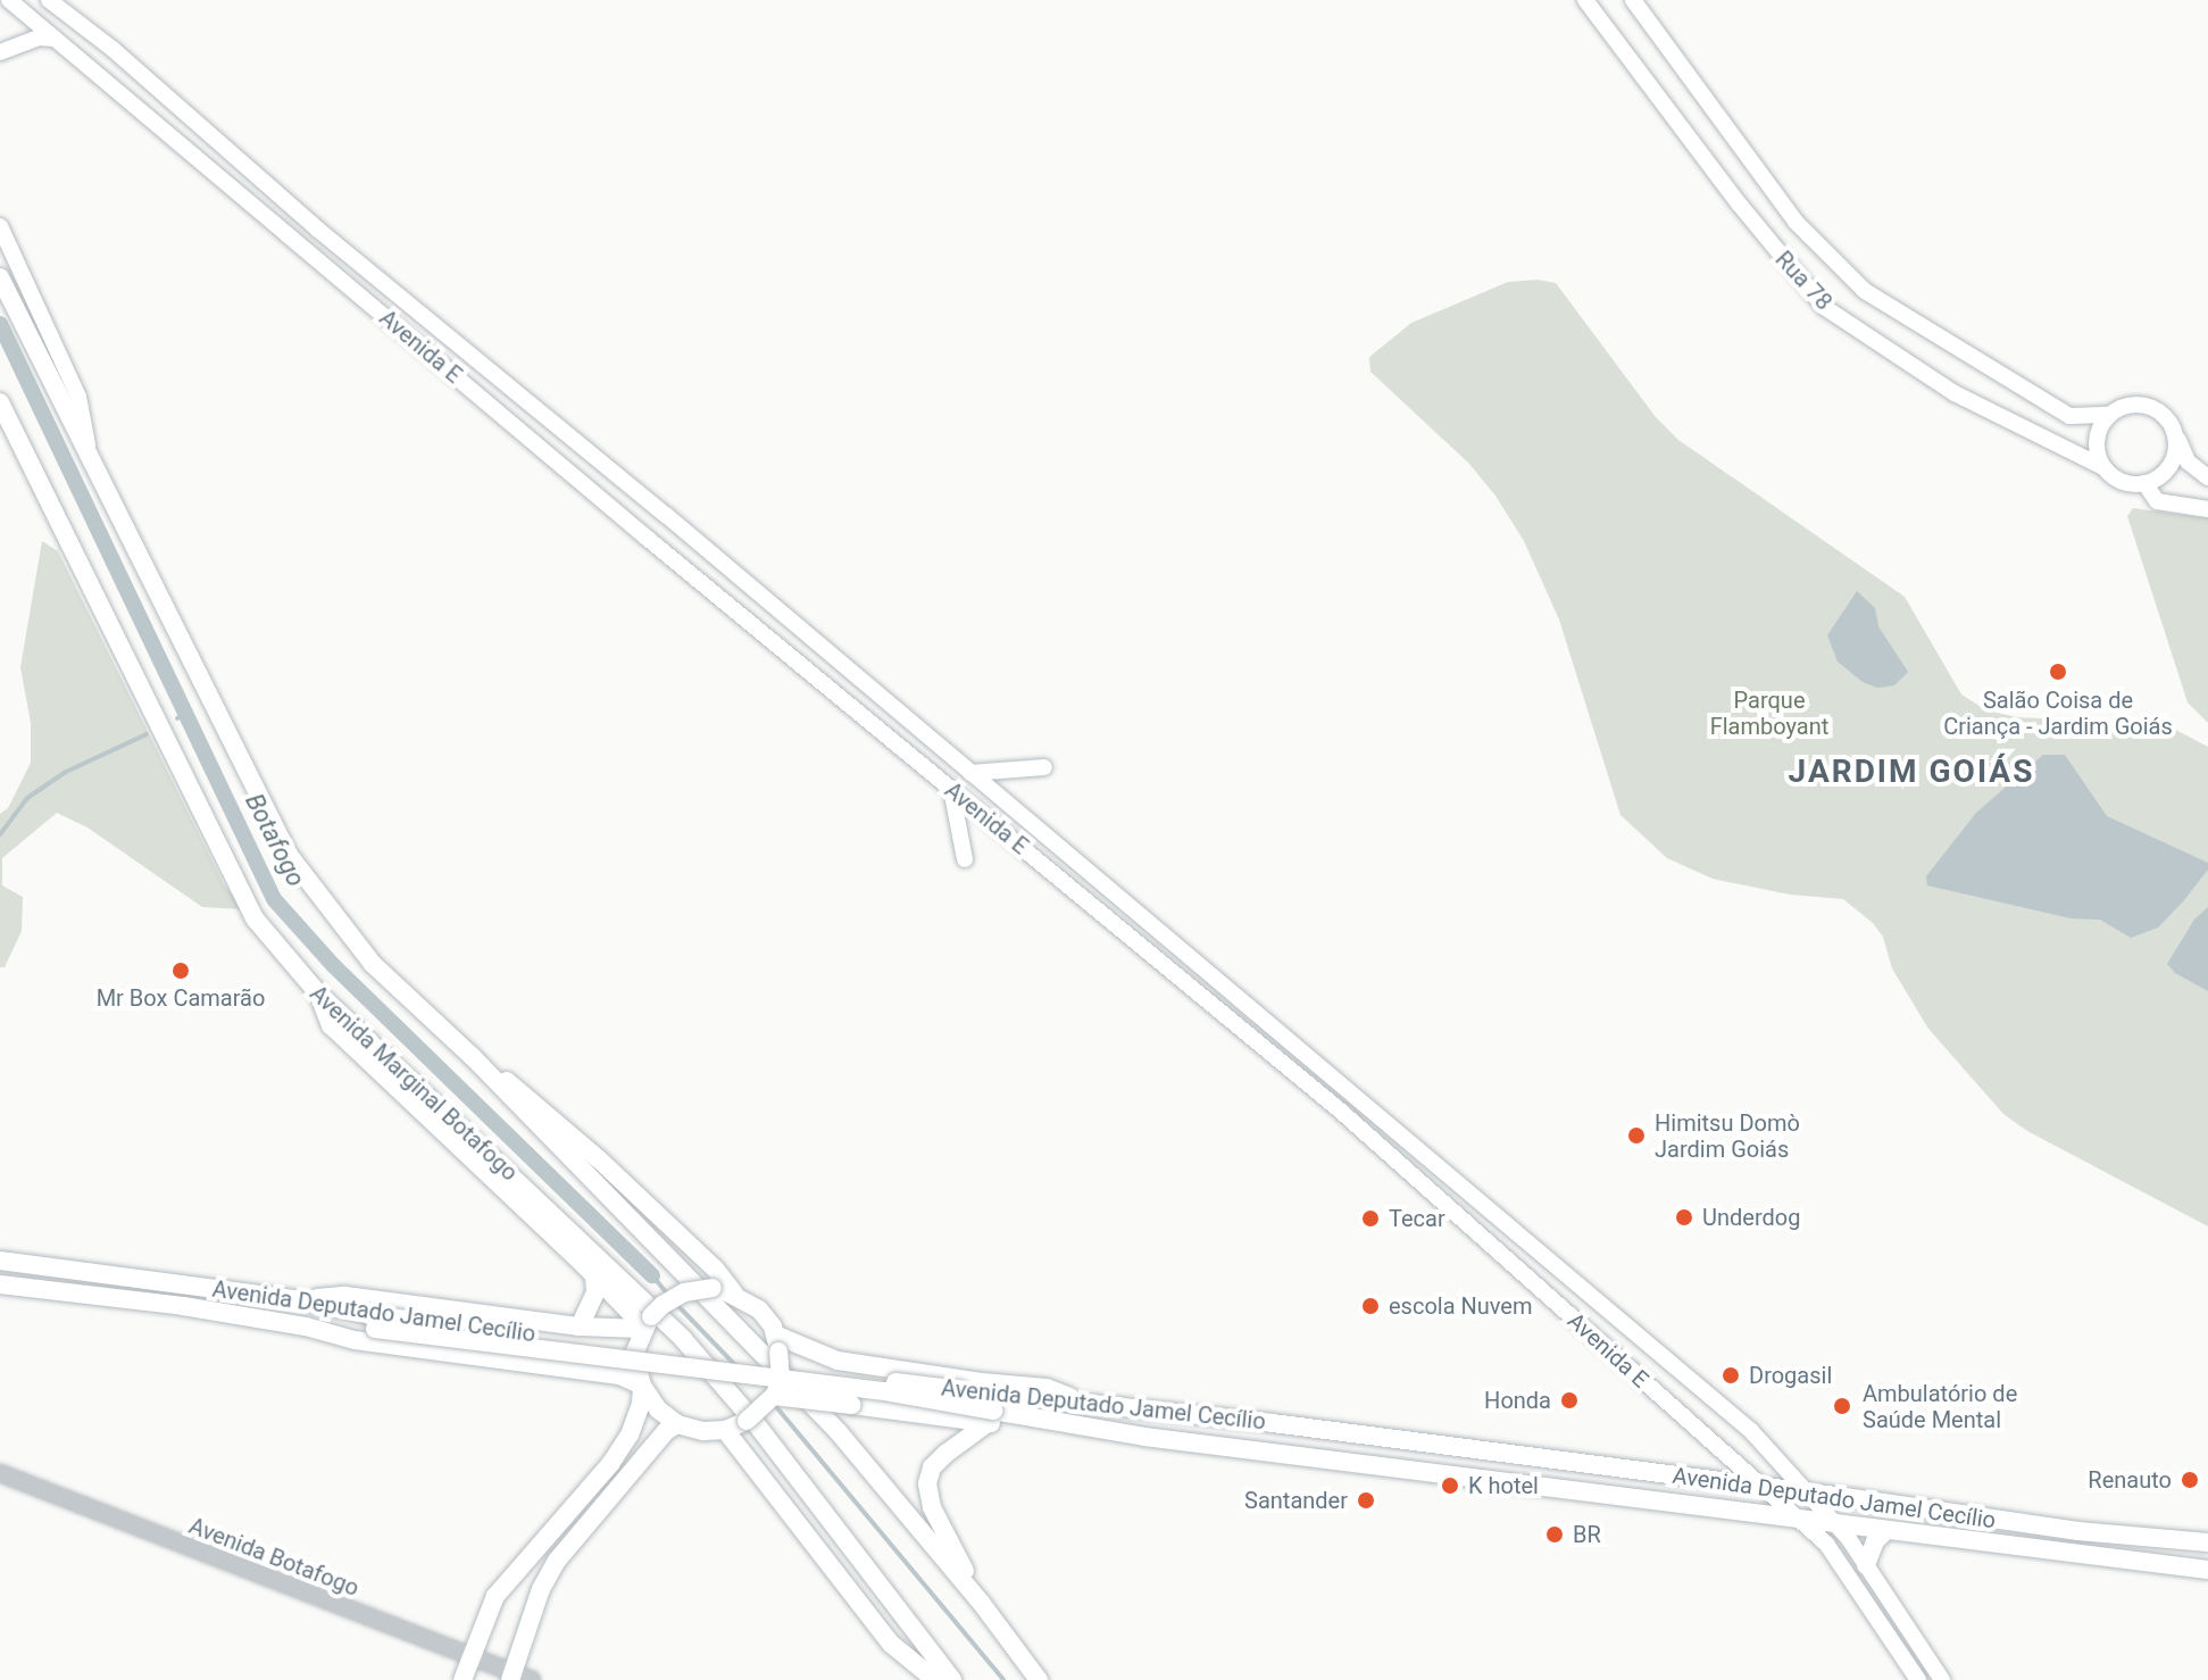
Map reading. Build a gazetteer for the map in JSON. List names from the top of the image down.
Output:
{
  "streets": {
    "main road": [
      "Rua 78",
      "Avenida E",
      "Avenida Marginal Botafogo",
      "Avenida Deputado Jamel Cecílio"
    ],
    "street": ["Avenida Botafogo"]
  },
  "crossings": [
    ["Avenida E", "Avenida Deputado Jamel Cecílio"]
  ],
  "districts": ["JARDIM GOIÁS"],
  "water": ["Botafogo"],
  "parks": ["Parque Flamboyant"],
  "places": [
    "Salão Coisa de Criança - Jardim Goiás",
    "Mr Box Camarão",
    "Himitsu Domò Jardim Goiás",
    "Underdog",
    "Tecar",
    "escola Nuvem",
    "Drogasil",
    "Honda",
    "Ambulatório de Saúde Mental",
    "Renauto",
    "K hotel",
    "Santander",
    "BR"
  ]
}
